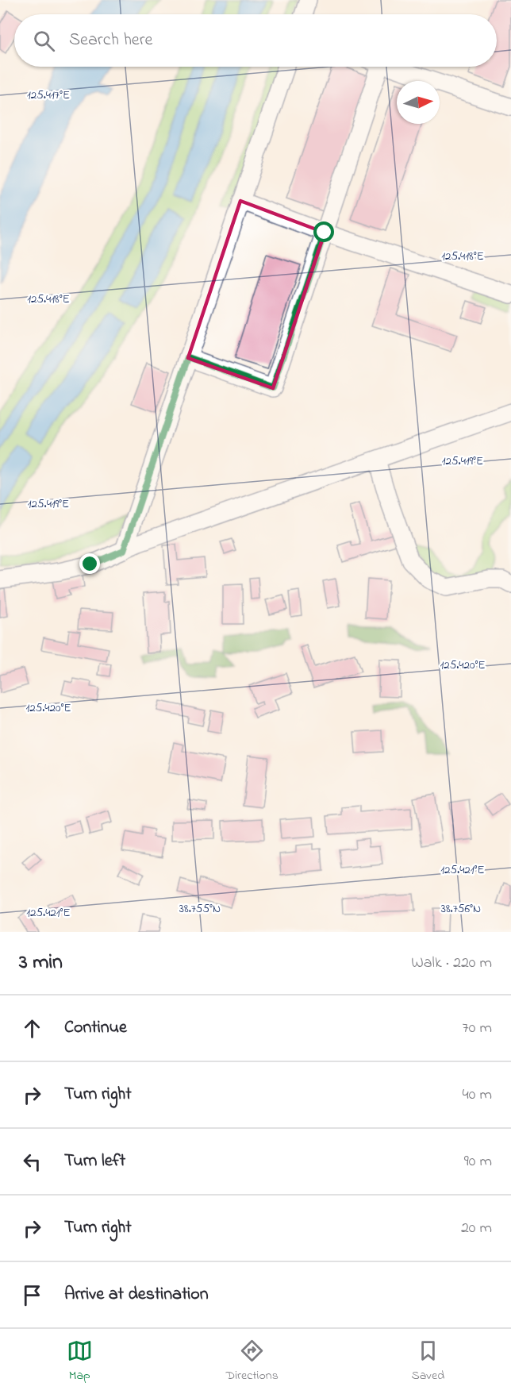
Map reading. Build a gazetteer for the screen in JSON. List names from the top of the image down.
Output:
{
  "north": "right",
  "page": {
    "search": "Search here",
    "heading": ["3 min", "Walk · 220 m"],
    "list": [
      ["Continue", "70 m"],
      ["Turn right", "40 m"],
      ["Turn left", "90 m"],
      ["Turn right", "20 m"],
      "Arrive at destination"
    ],
    "nav": ["Map", "Directions", "Saved"]
  },
  "coordinates": [
    "125.417°E",
    "125.418°E",
    "125.419°E",
    "125.420°E",
    "125.421°E",
    "38.755°N",
    "38.756°N"
  ]
}
